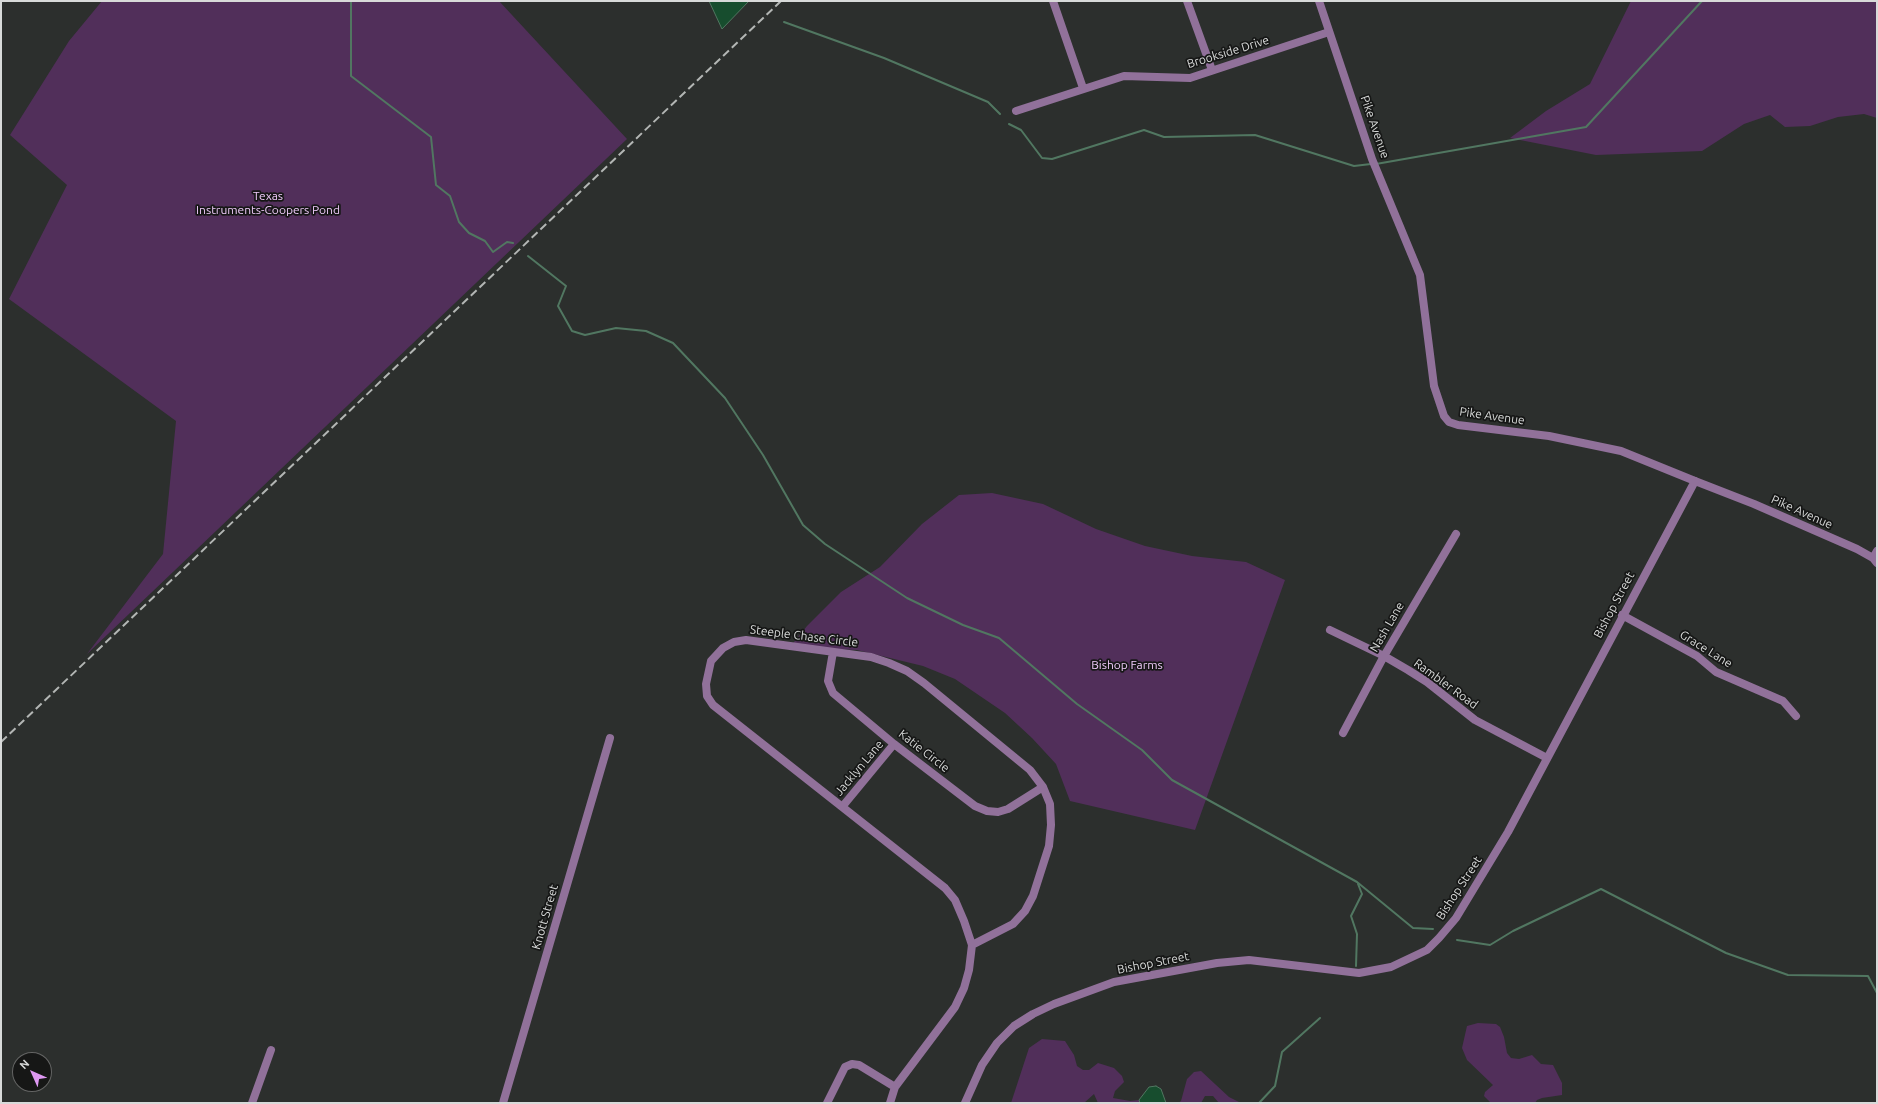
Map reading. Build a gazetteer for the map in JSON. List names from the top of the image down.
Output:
{
  "streets": {
    "street": [
      "Brookside Drive",
      "Pike Avenue",
      "Bishop Street",
      "Nash Lane",
      "Steeple Chase Circle",
      "Grace Lane",
      "Rambler Road",
      "Katie Circle",
      "Jacklyn Lane",
      "Knott Street"
    ]
  },
  "crossings": [
    ["Brookside Drive", "Pike Avenue"],
    ["Pike Avenue", "Bishop Street"],
    ["Bishop Street", "Grace Lane"],
    ["Bishop Street", "Rambler Road"],
    ["Nash Lane", "Rambler Road"],
    ["Steeple Chase Circle", "Katie Circle"],
    ["Steeple Chase Circle", "Jacklyn Lane"],
    ["Katie Circle", "Jacklyn Lane"]
  ],
  "parks": ["Texas Instruments-Coopers Pond", "Bishop Farms"],
  "north": "top left"
}
